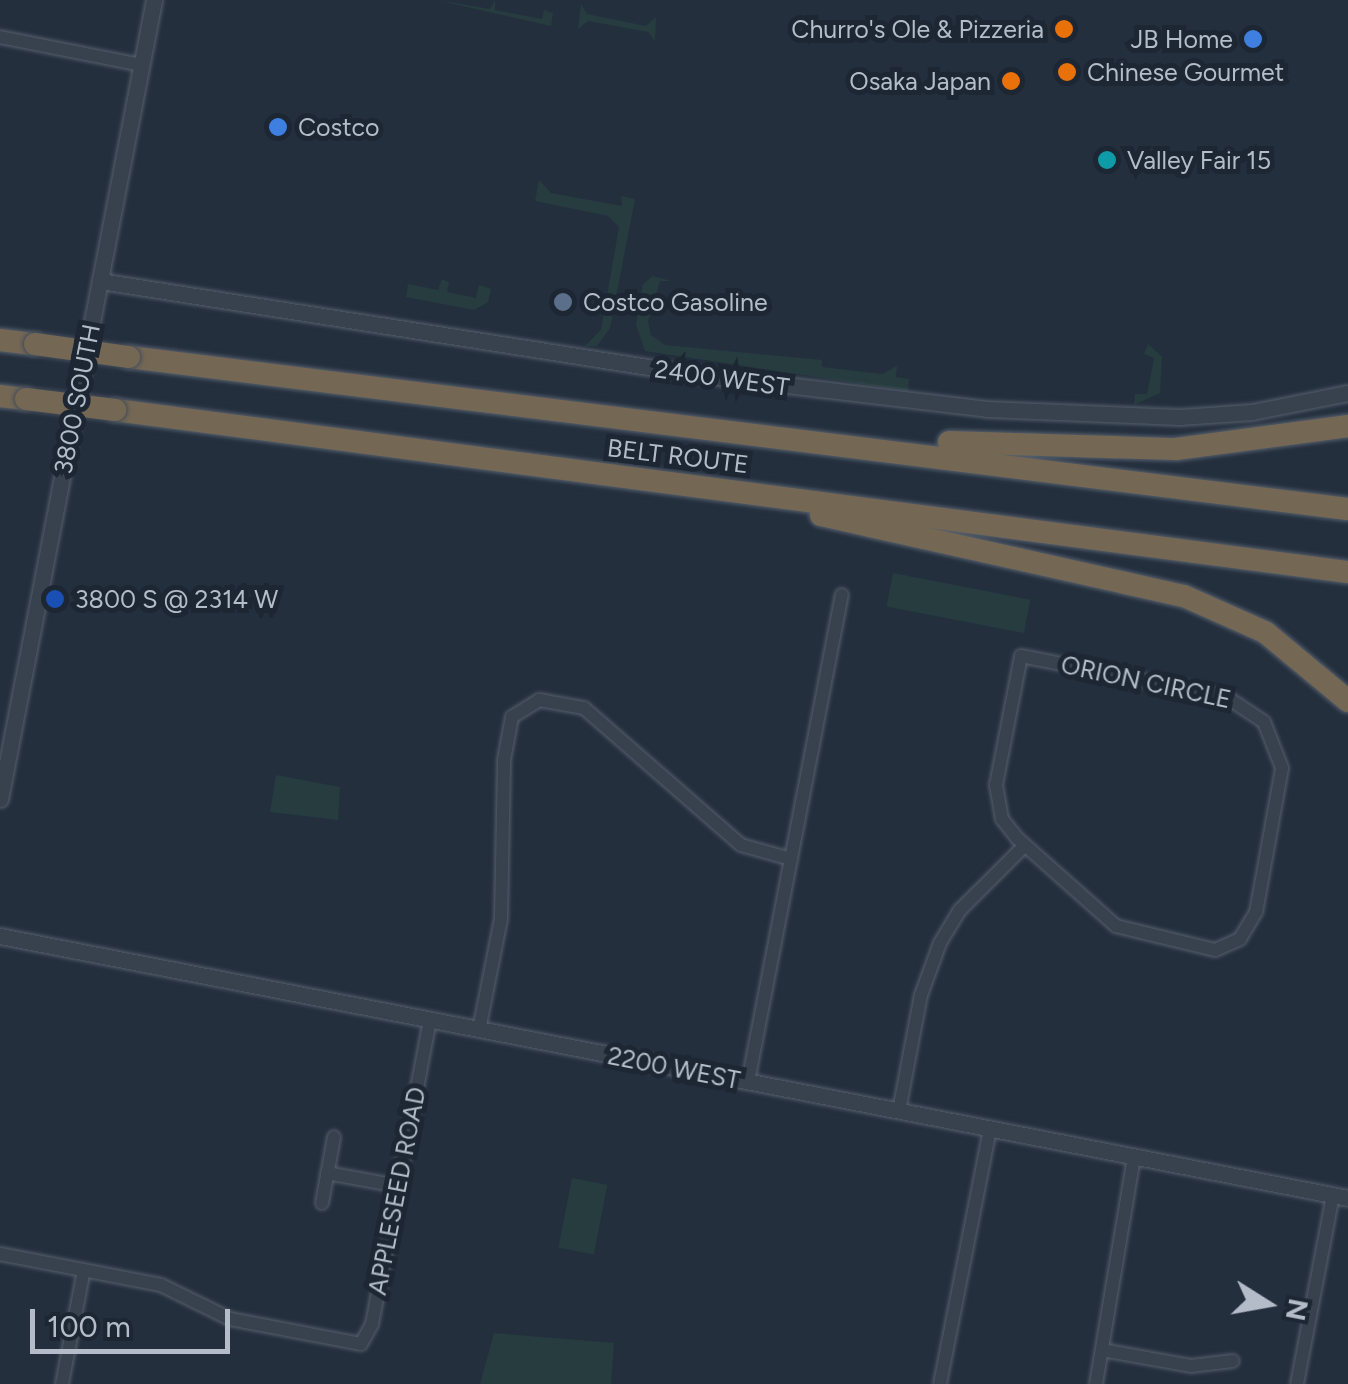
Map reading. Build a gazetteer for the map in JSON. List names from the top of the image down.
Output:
{
  "streets": {
    "highway": ["BELT ROUTE"],
    "street": [
      "2400 WEST",
      "3800 SOUTH",
      "ORION CIRCLE",
      "2200 WEST",
      "APPLESEED ROAD"
    ]
  },
  "crossings": [
    ["2400 WEST", "3800 SOUTH"],
    ["2200 WEST", "APPLESEED ROAD"]
  ],
  "places": [
    "Churro's Ole & Pizzeria",
    "JB Home",
    "Chinese Gourmet",
    "Osaka Japan",
    "Costco",
    "Valley Fair 15",
    "Costco Gasoline",
    "3800 S @ 2314 W"
  ],
  "scale_bar": "100 m",
  "north": "right"
}
